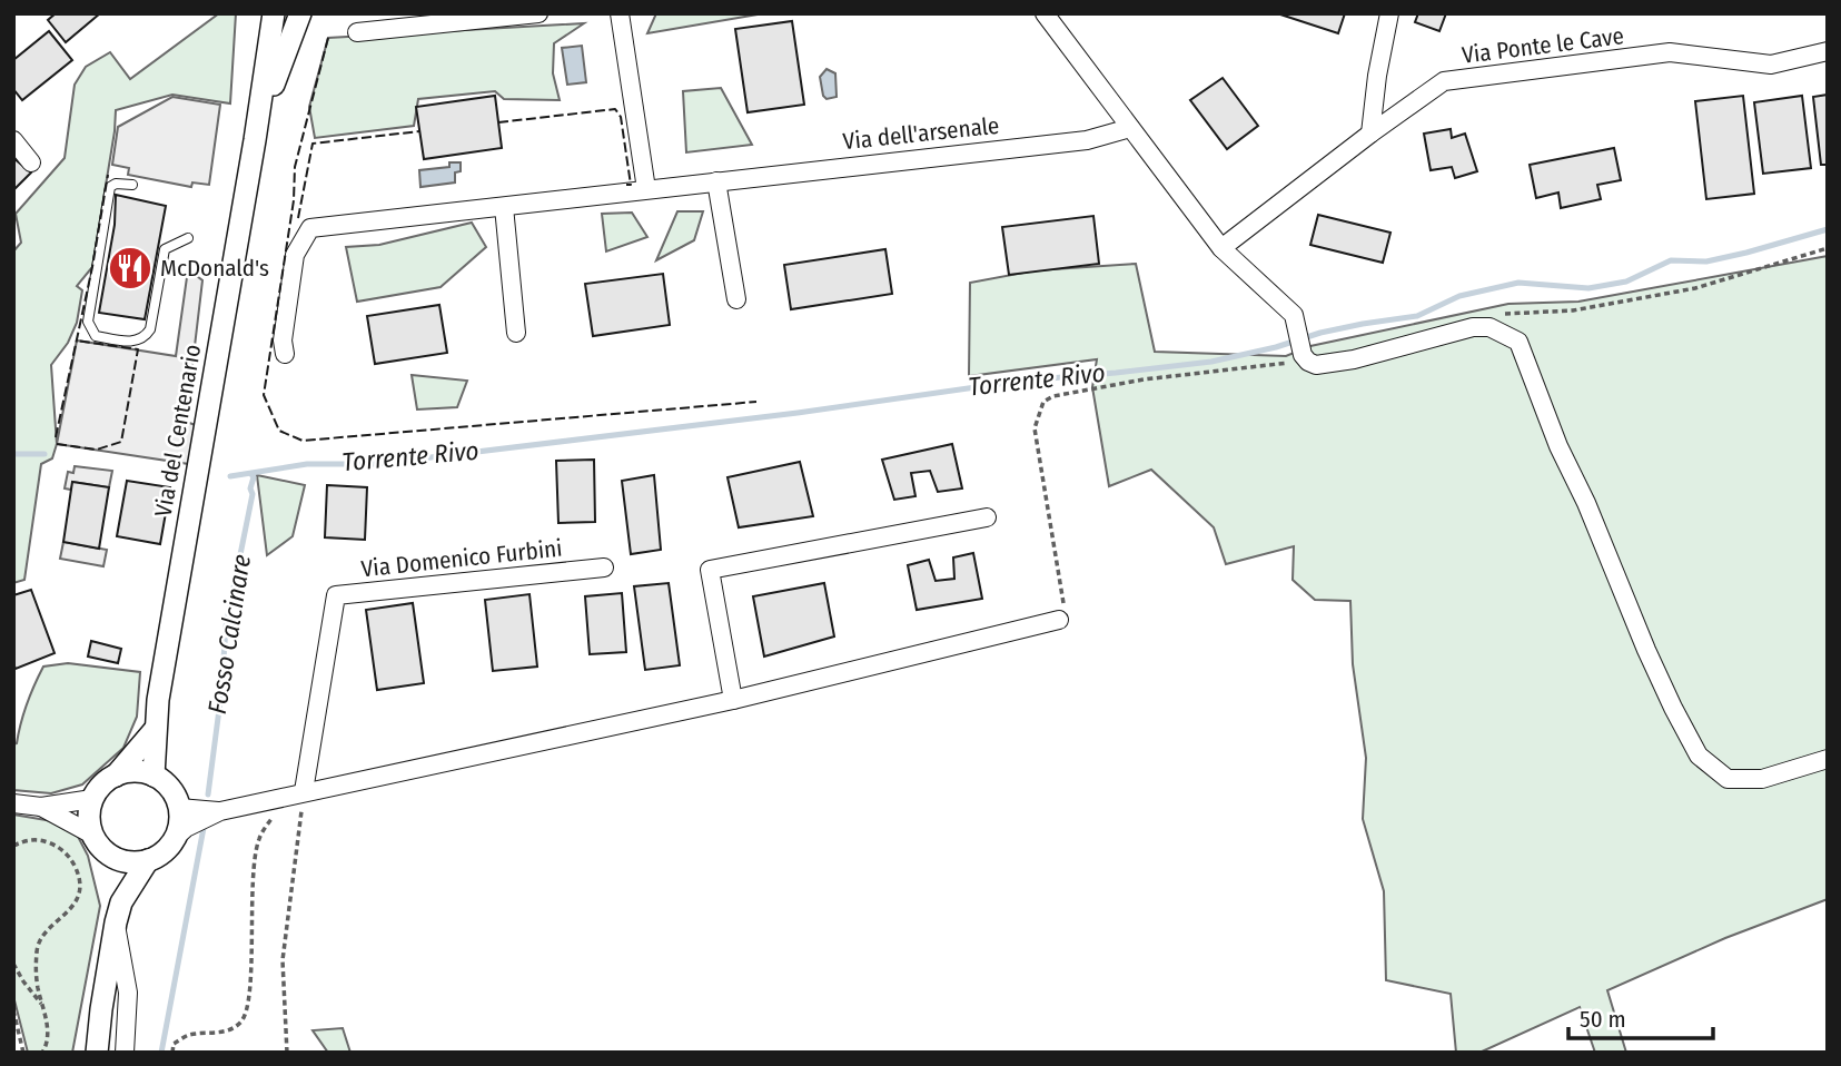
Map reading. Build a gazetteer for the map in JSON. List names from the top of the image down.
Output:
{
  "streets": {
    "street": [
      "Via Ponte le Cave",
      "Via dell'arsenale",
      "Via del Centenario",
      "Via Domenico Furbini"
    ]
  },
  "water": ["Torrente Rivo", "Fosso Calcinare"],
  "places": {
    "restaurant": ["McDonald's"]
  },
  "scale_bar": "50 m"
}
